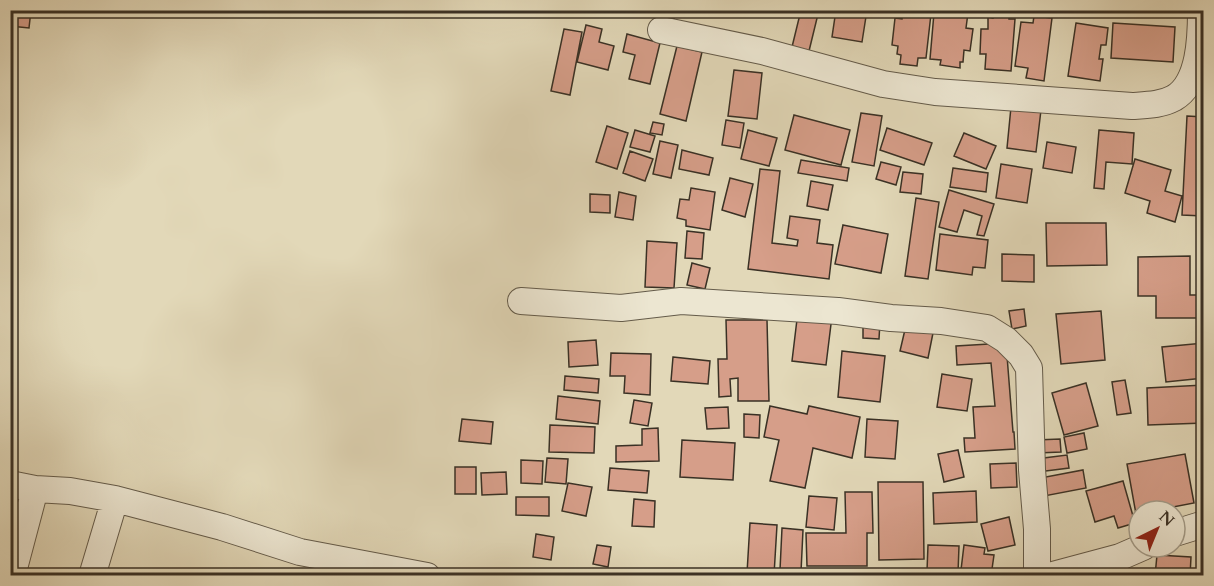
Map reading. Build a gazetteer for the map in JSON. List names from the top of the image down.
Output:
{
  "north": "top right"
}
